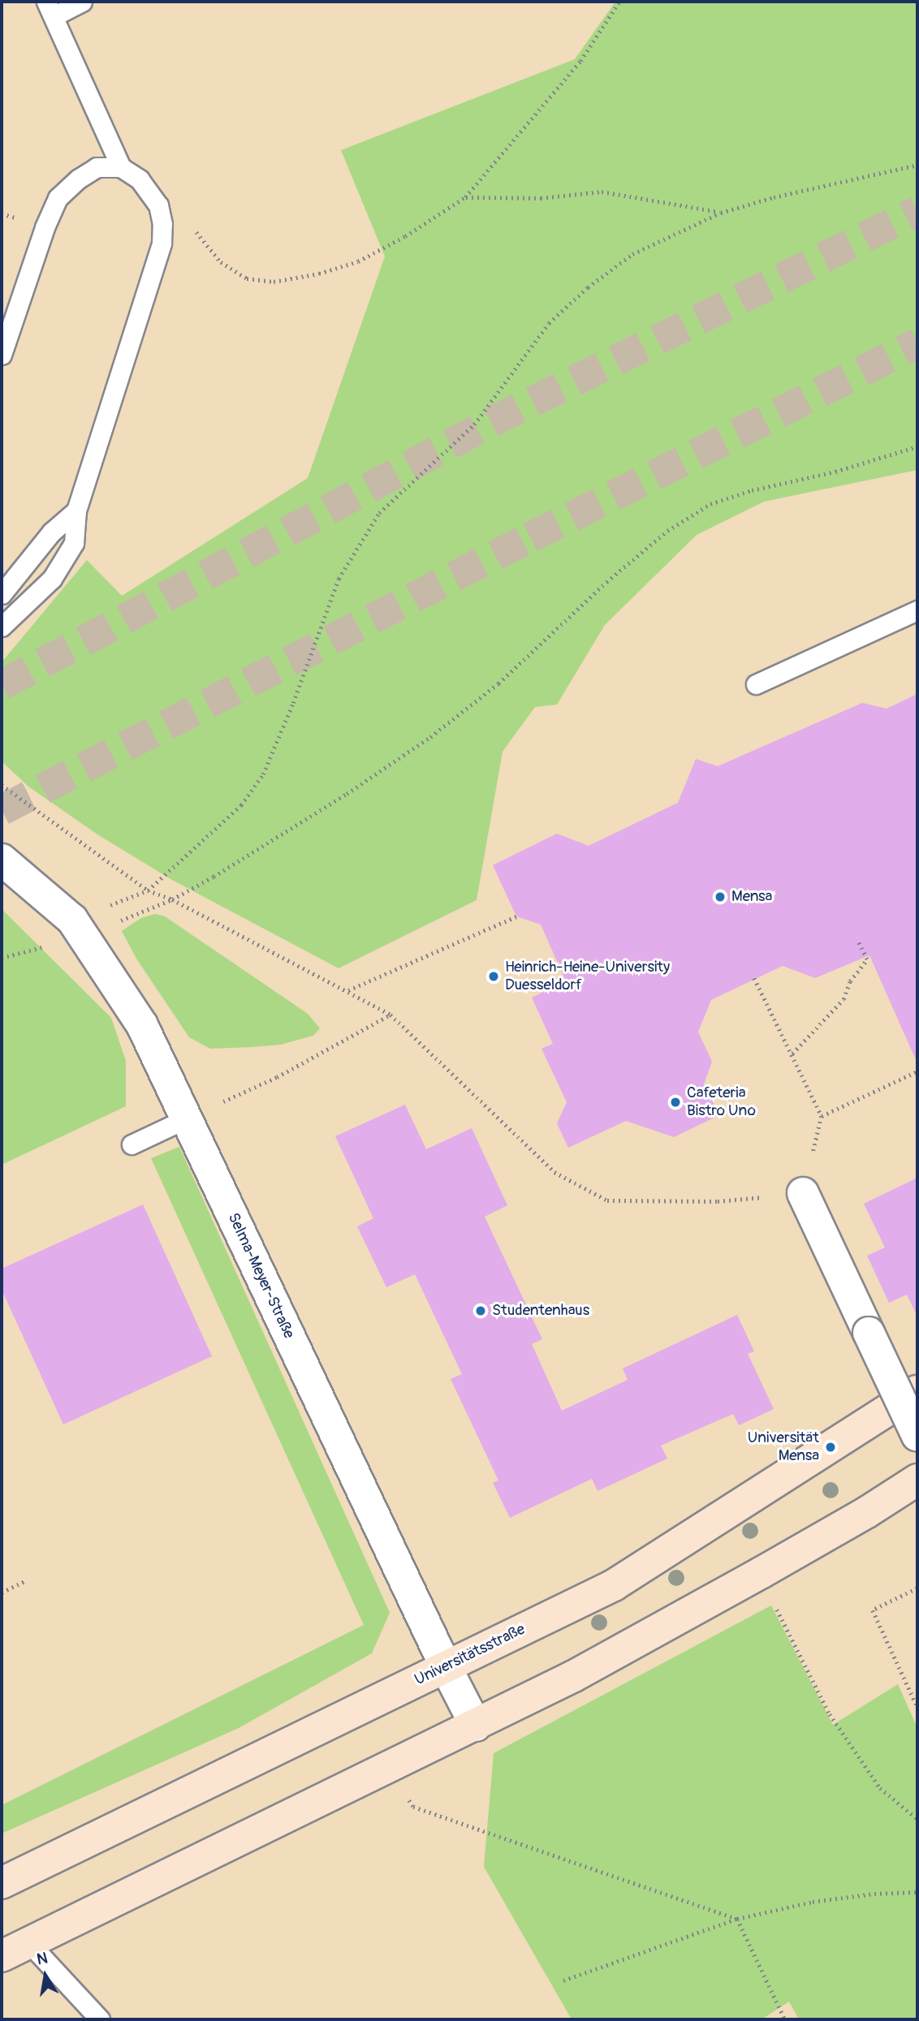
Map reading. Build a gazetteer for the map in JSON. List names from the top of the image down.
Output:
{
  "streets": {
    "street": ["Selma-Meyer-Straße", "Universitätsstraße"]
  },
  "crossings": [
    ["Selma-Meyer-Straße", "Universitätsstraße"]
  ],
  "places": [
    "Mensa",
    "Heinrich-Heine-University Duesseldorf",
    "Cafeteria Bistro Uno",
    "Studentenhaus",
    "Universität Mensa"
  ],
  "north": "top"
}
